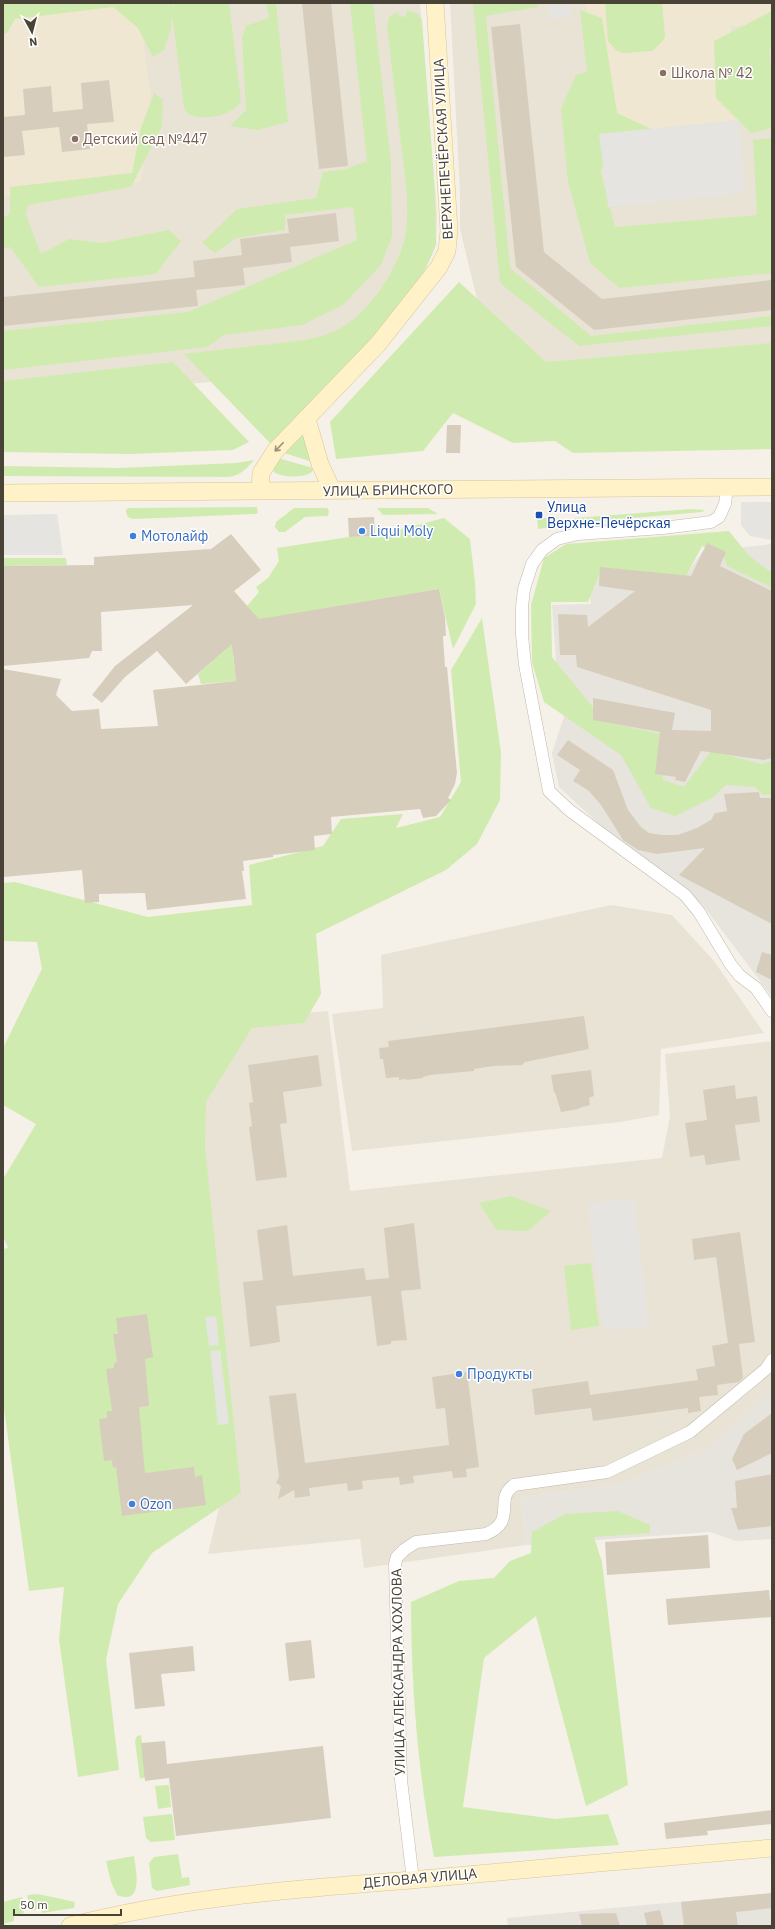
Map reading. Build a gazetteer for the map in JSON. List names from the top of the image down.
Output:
{
  "streets": {
    "street": [
      "ВЕРХНЕПЕЧЁРСКАЯ УЛИЦА",
      "УЛИЦА БРИНСКОГО",
      "УЛИЦА АЛЕКСАНДРА ХОХЛОВА",
      "ДЕЛОВАЯ УЛИЦА"
    ]
  },
  "crossings": [
    ["ВЕРХНЕПЕЧЁРСКАЯ УЛИЦА", "УЛИЦА БРИНСКОГО"],
    ["УЛИЦА АЛЕКСАНДРА ХОХЛОВА", "ДЕЛОВАЯ УЛИЦА"]
  ],
  "places": {
    "other": [
      "Школа № 42",
      "Детский сад №447",
      "Liqui Moly",
      "Мотолайф",
      "Продукты",
      "Ozon"
    ],
    "transit": ["Улица Верхне-Печёрская"]
  },
  "scale_bar": "50 m",
  "north": "bottom"
}
